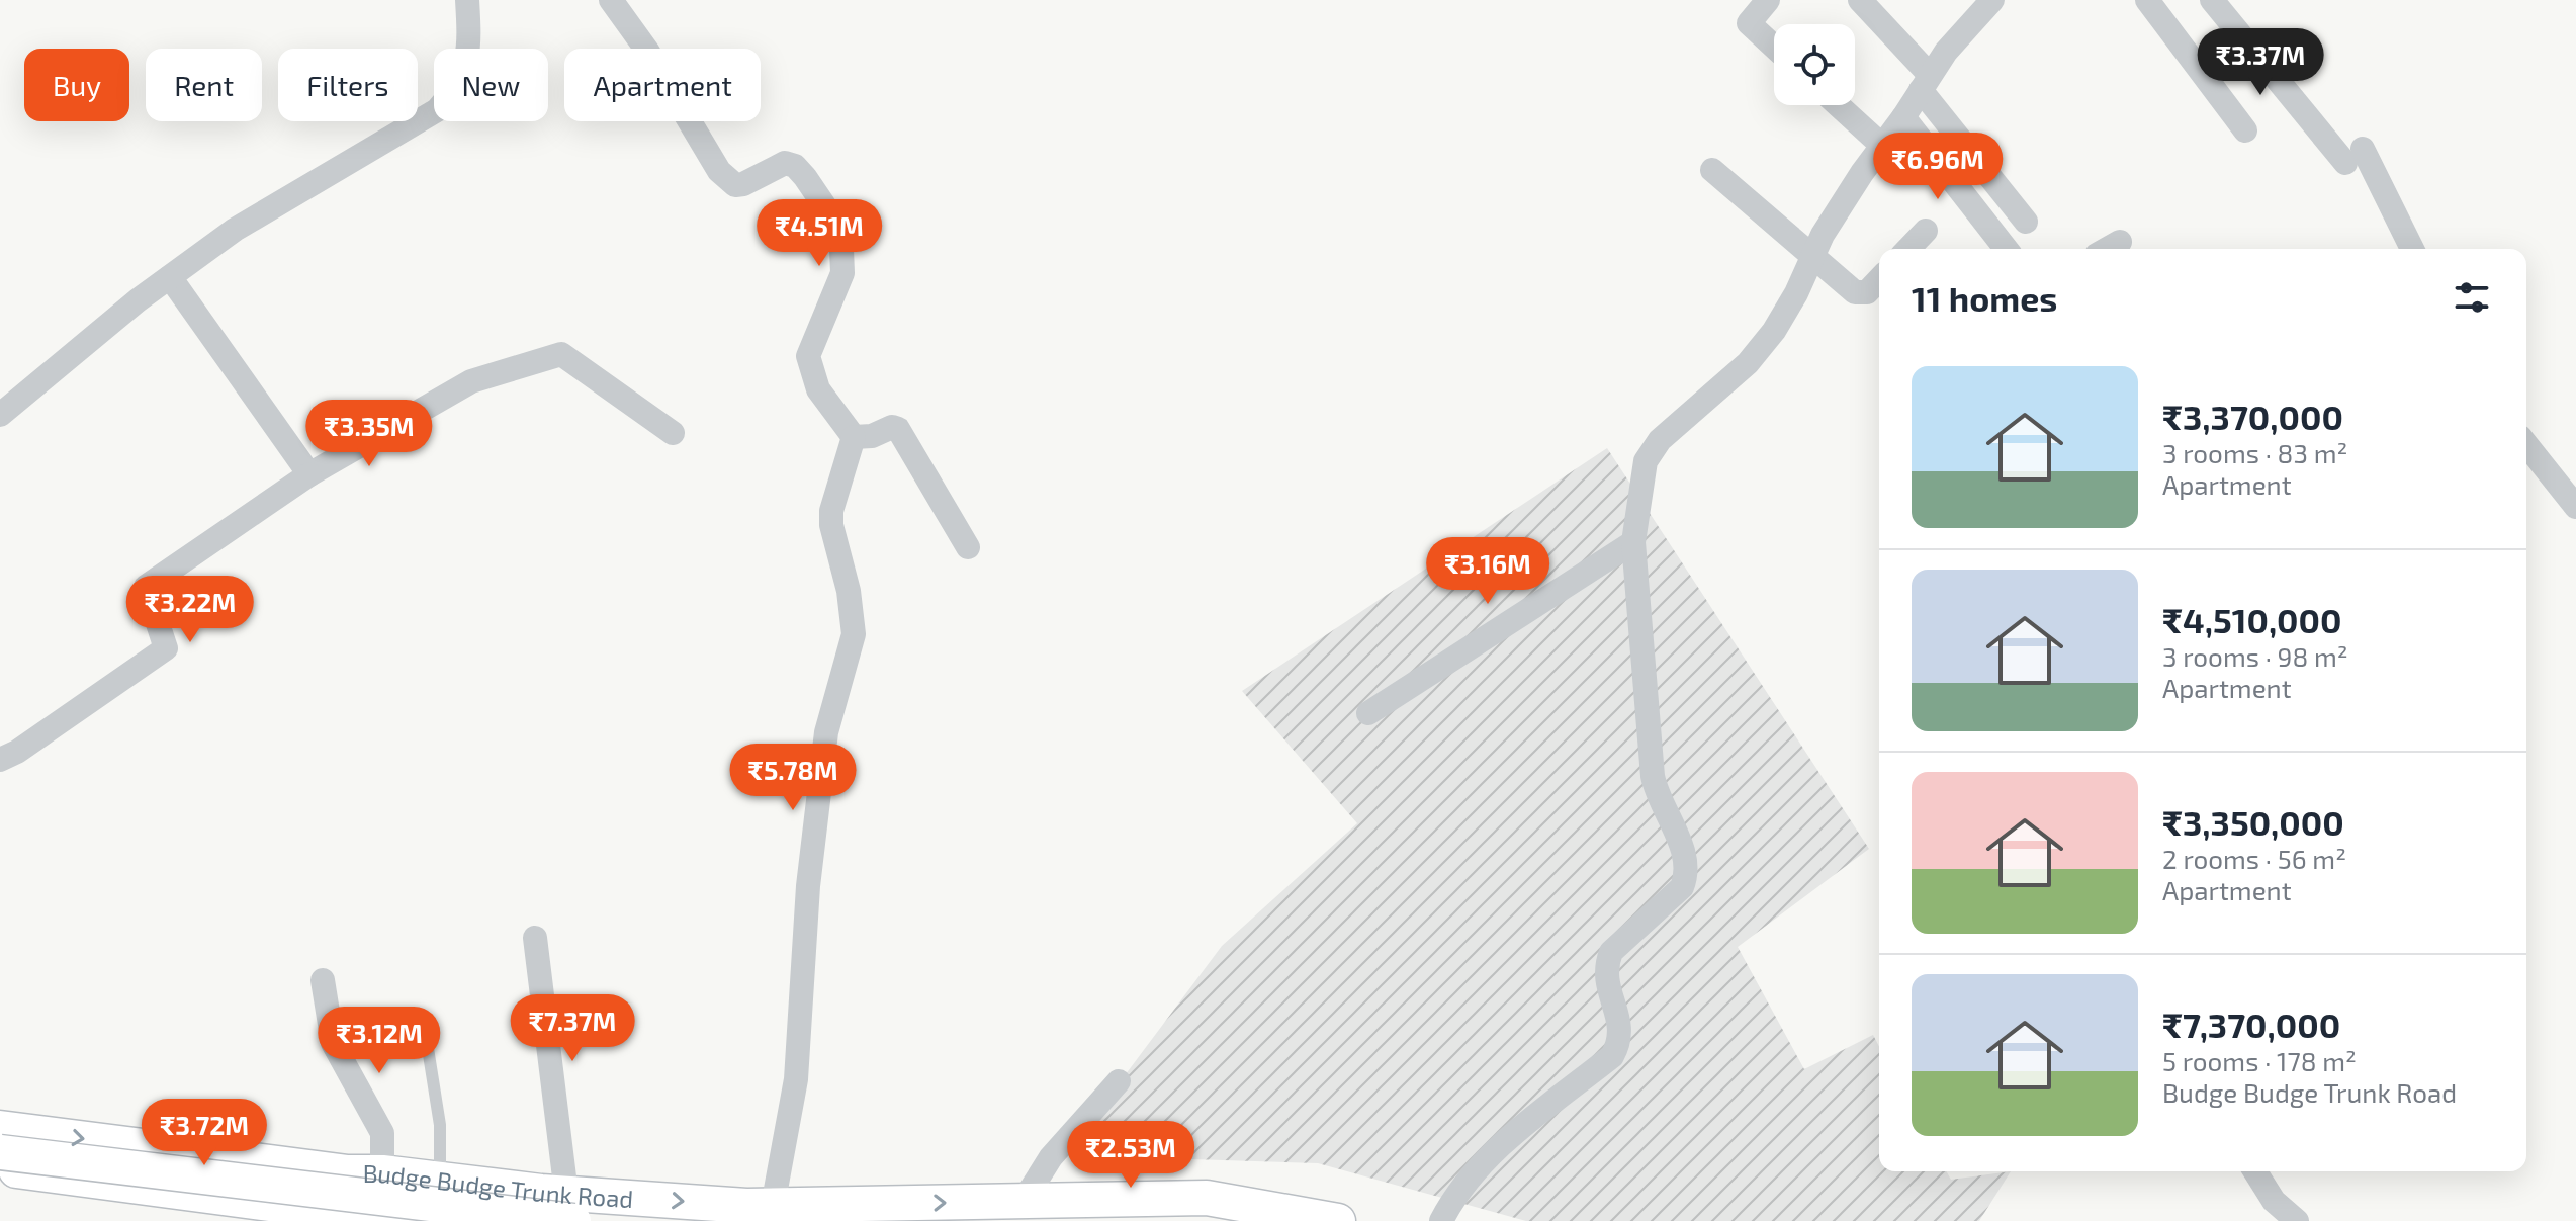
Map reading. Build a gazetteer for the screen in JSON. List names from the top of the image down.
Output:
{
  "streets": {
    "street": ["Budge Budge Trunk Road"]
  },
  "page": {
    "price": [
      "₹3.37M",
      "₹6.96M",
      "₹4.51M",
      "₹3.35M",
      "₹3.16M",
      "₹3.22M",
      "₹5.78M",
      "₹7.37M",
      "₹3.12M",
      "₹3.72M",
      "₹2.53M"
    ],
    "chip": [
      "Buy",
      "Rent",
      "Filters",
      "New",
      "Apartment"
    ],
    "heading": "11 homes",
    "list": [
      {
        "name": "₹3,370,000",
        "note": "3 rooms · 83 m² · Apartment"
      },
      {
        "name": "₹4,510,000",
        "note": "3 rooms · 98 m² · Apartment"
      },
      {
        "name": "₹3,350,000",
        "note": "2 rooms · 56 m² · Apartment"
      },
      {
        "name": "₹7,370,000",
        "note": "5 rooms · 178 m² · Budge Budge Trunk Road"
      }
    ]
  }
}
